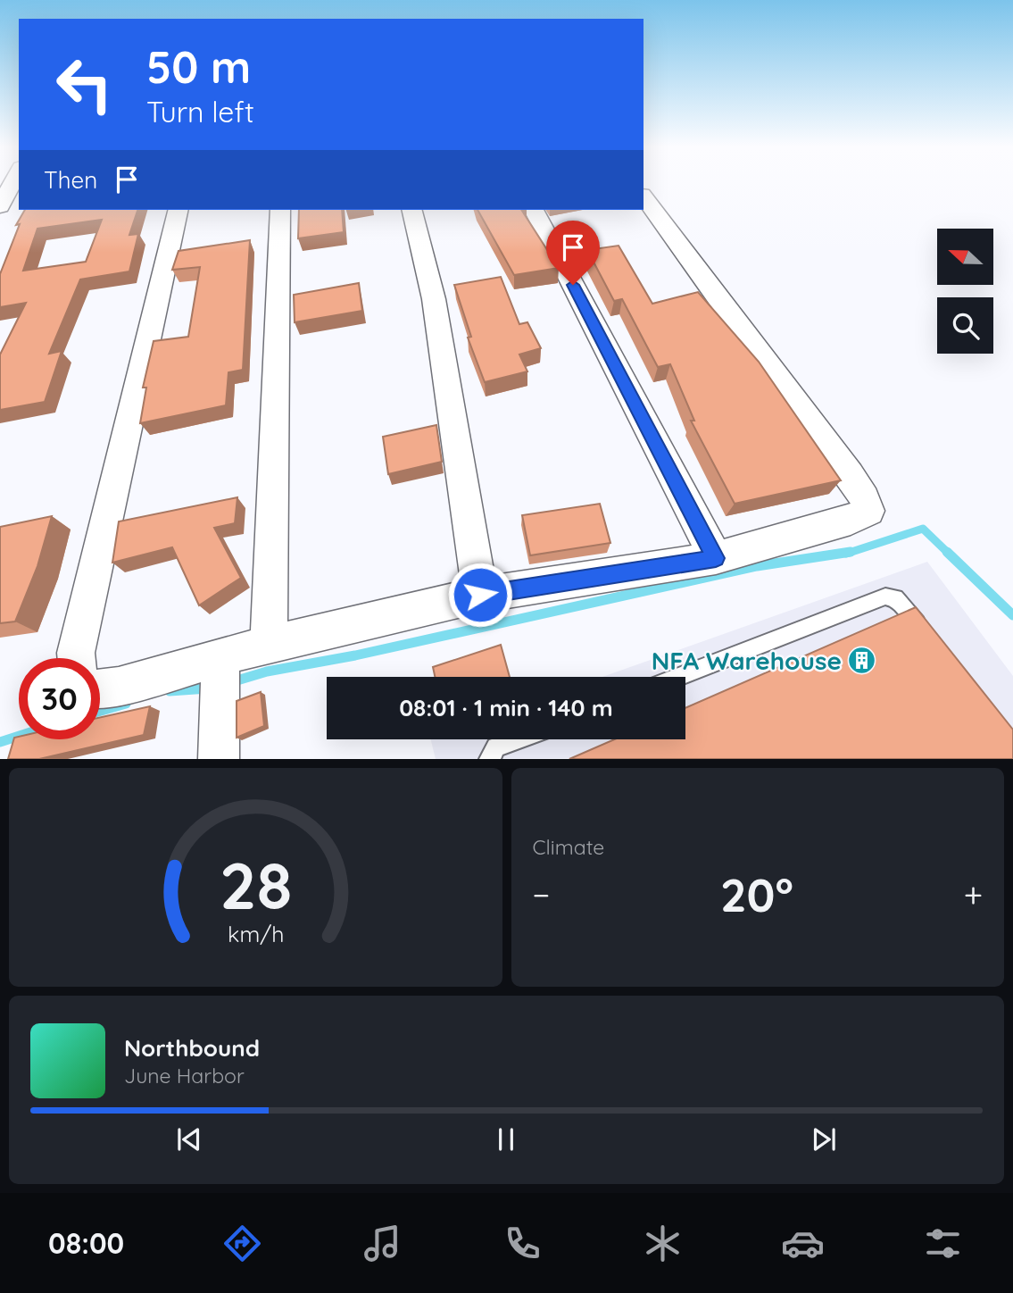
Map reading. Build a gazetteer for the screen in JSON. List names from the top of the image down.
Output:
{
  "places": {
    "building": ["NFA Warehouse"]
  },
  "north": "left",
  "page": {
    "turn": ["50 m", "Turn left"],
    "then": "Then",
    "limit": "30",
    "trip": "08:01 · 1 min · 140 m",
    "tile": "Climate",
    "heat": ["−", "20°", "+"],
    "song": ["Northbound", "June Harbor"],
    "tabs": "08:00",
    "gauge": ["28", "km/h"]
  }
}
